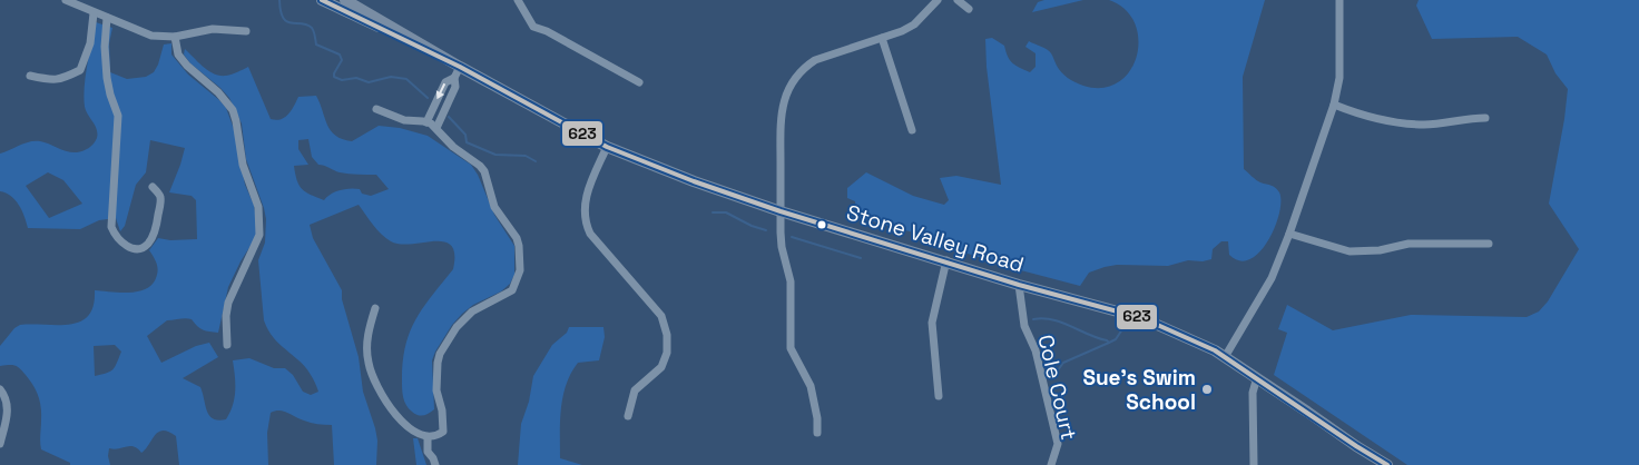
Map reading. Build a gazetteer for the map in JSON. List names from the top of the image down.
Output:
{
  "streets": {
    "street": ["Stone Valley Road", "Cole Court"]
  },
  "crossings": [
    ["Stone Valley Road", "Cole Court"]
  ],
  "places": ["Sue's Swim School"],
  "lines": ["transit line 623"]
}
